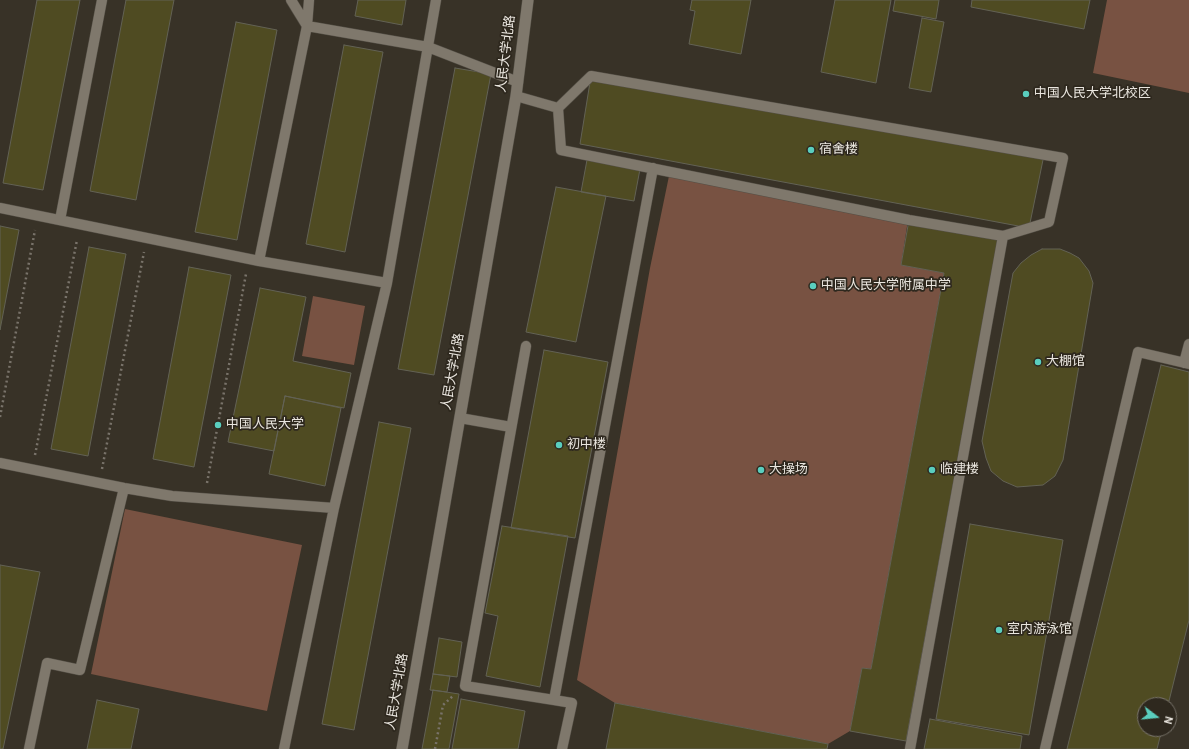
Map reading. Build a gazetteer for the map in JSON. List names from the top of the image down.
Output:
{
  "streets": {
    "street": ["人民大学北路"]
  },
  "places": [
    "中国人民大学北校区",
    "宿舍楼",
    "中国人民大学附属中学",
    "大棚馆",
    "中国人民大学",
    "初中楼",
    "大操场",
    "临建楼",
    "室内游泳馆"
  ],
  "north": "right"
}
